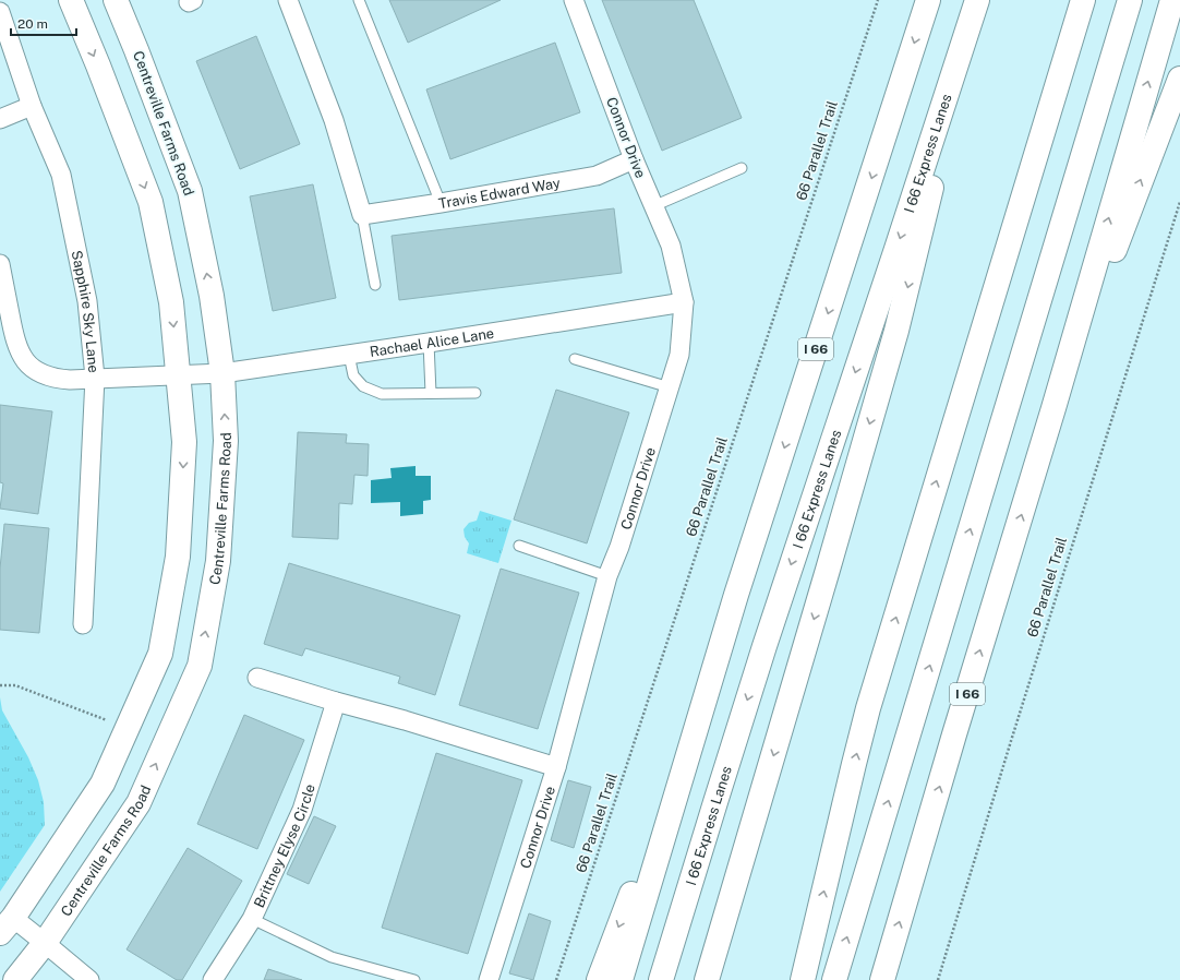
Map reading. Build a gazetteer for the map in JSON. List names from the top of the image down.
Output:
{
  "streets": {
    "main road": ["Centreville Farms Road", "I 66 Express Lanes", "I 66"],
    "street": [
      "Connor Drive",
      "Travis Edward Way",
      "Sapphire Sky Lane",
      "Rachael Alice Lane",
      "Brittney Elyse Circle"
    ],
    "path": ["66 Parallel Trail"]
  },
  "crossings": [
    ["Centreville Farms Road", "Rachael Alice Lane"],
    ["Connor Drive", "Travis Edward Way"],
    ["Connor Drive", "Rachael Alice Lane"],
    ["Sapphire Sky Lane", "Rachael Alice Lane"]
  ],
  "scale_bar": "20 m"
}
